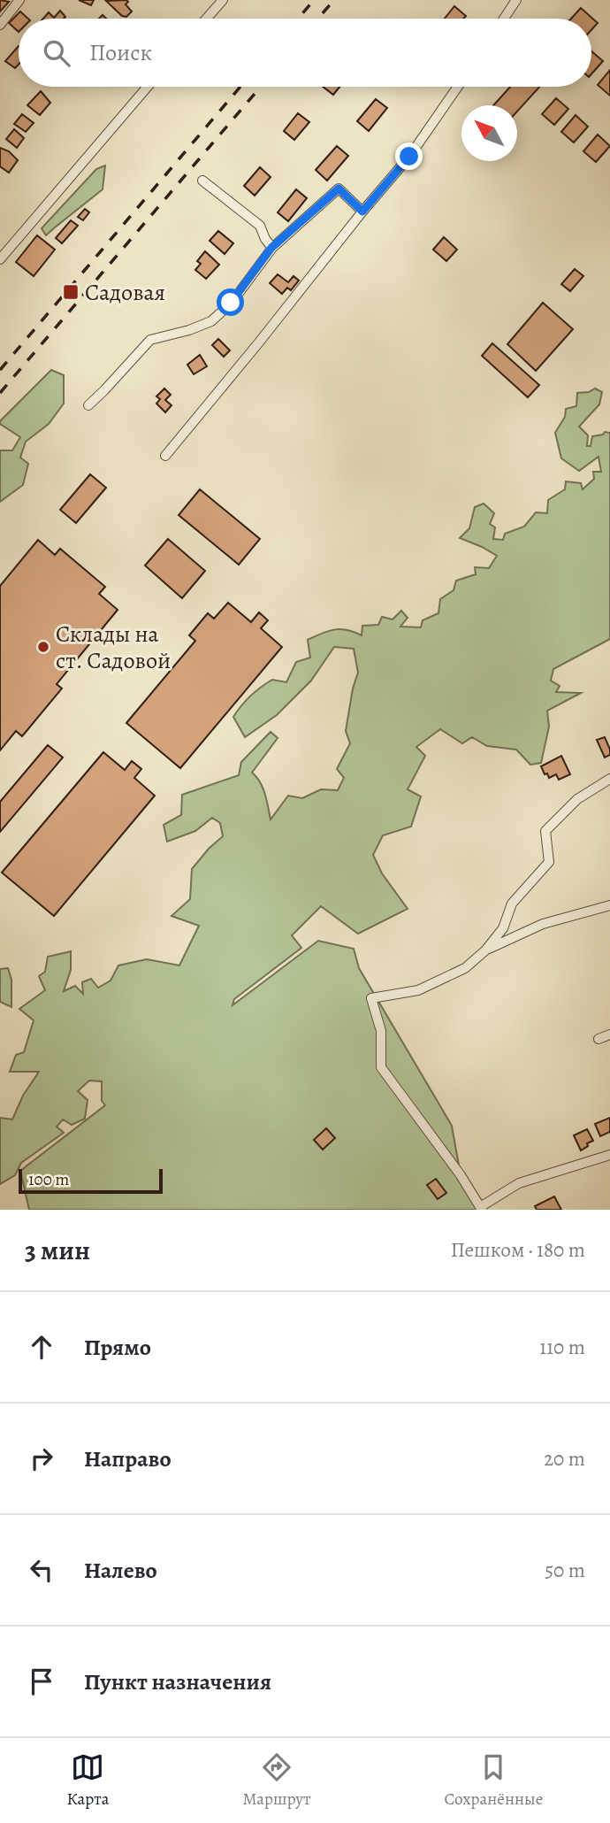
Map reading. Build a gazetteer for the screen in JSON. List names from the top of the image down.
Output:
{
  "places": {
    "transit": ["Садовая"],
    "other": ["Склады на ст. Садовой"]
  },
  "scale_bar": "100 m",
  "north": "top left",
  "page": {
    "search": "Поиск",
    "scale": "100 m",
    "heading": ["3 мин", "Пешком · 180 m"],
    "list": [
      ["Прямо", "110 m"],
      ["Направо", "20 m"],
      ["Налево", "50 m"],
      "Пункт назначения"
    ],
    "nav": ["Карта", "Маршрут", "Сохранённые"]
  }
}
